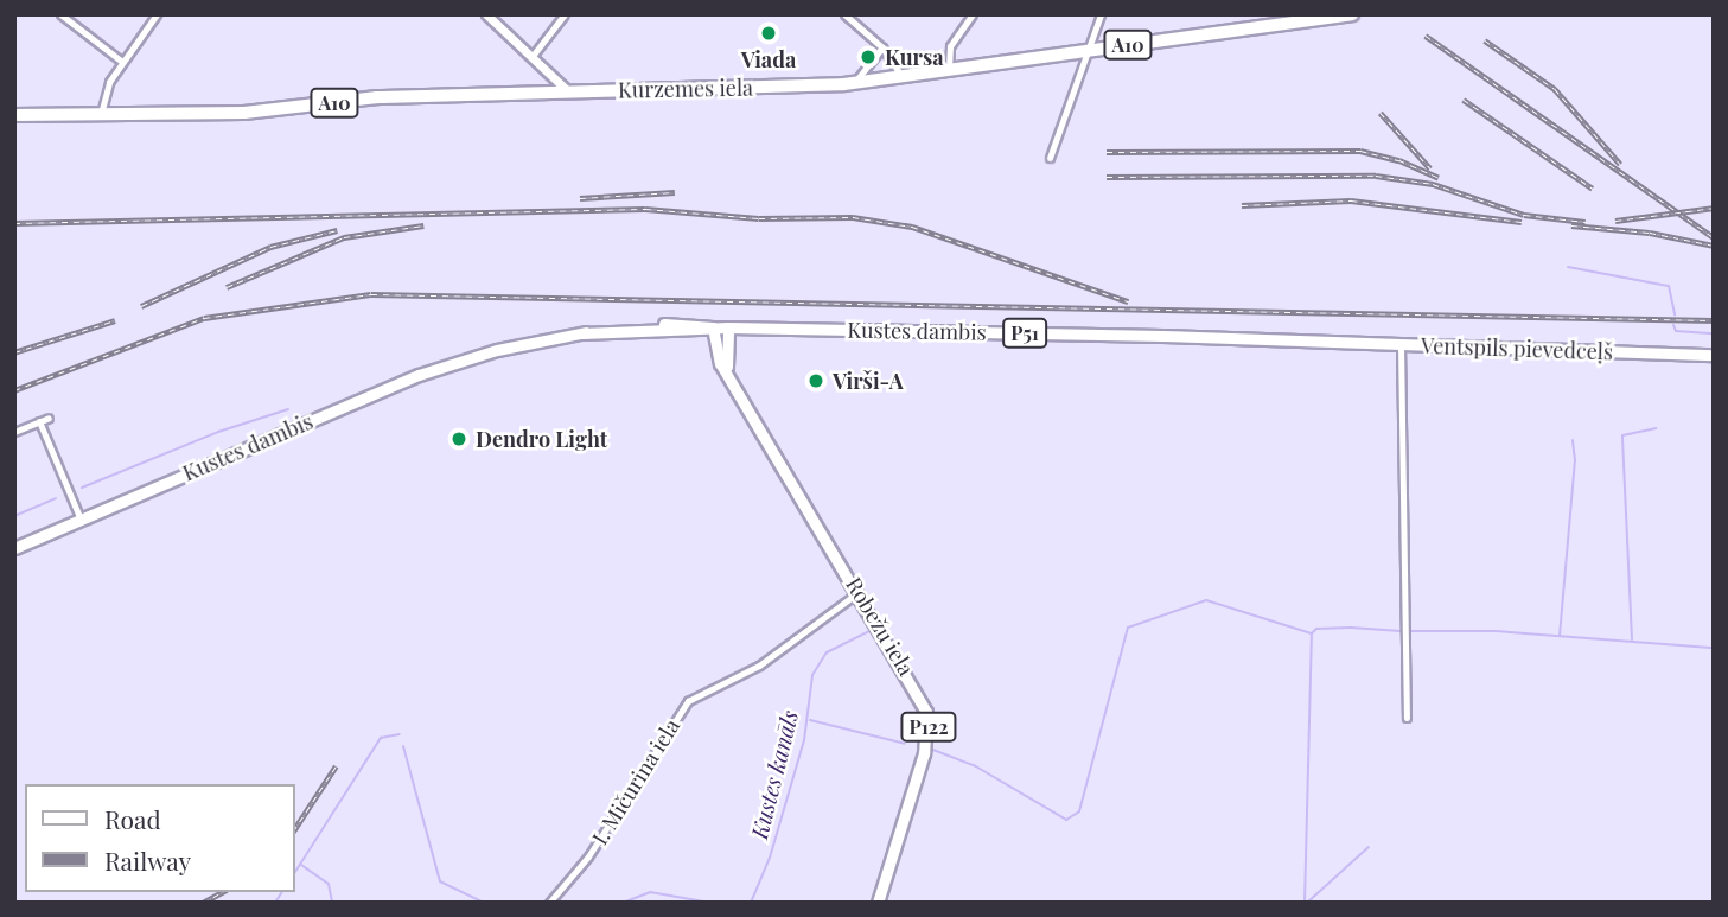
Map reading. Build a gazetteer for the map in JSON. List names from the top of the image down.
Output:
{
  "streets": {
    "highway": ["A10", "Kurzemes iela"],
    "main road": [
      "Kustes dambis",
      "P51",
      "Ventspils pievedceļš",
      "Robežu iela",
      "P122"
    ],
    "street": ["I. Mičurina iela"]
  },
  "crossings": [
    ["Kustes dambis", "Ventspils pievedceļš"],
    ["Kustes dambis", "Robežu iela"],
    ["Robežu iela", "I. Mičurina iela"]
  ],
  "water": ["Kustes kanāls"],
  "places": [
    "Viada",
    "Kursa",
    "Virši-A",
    "Dendro Light"
  ],
  "legend": ["Road", "Railway"]
}
